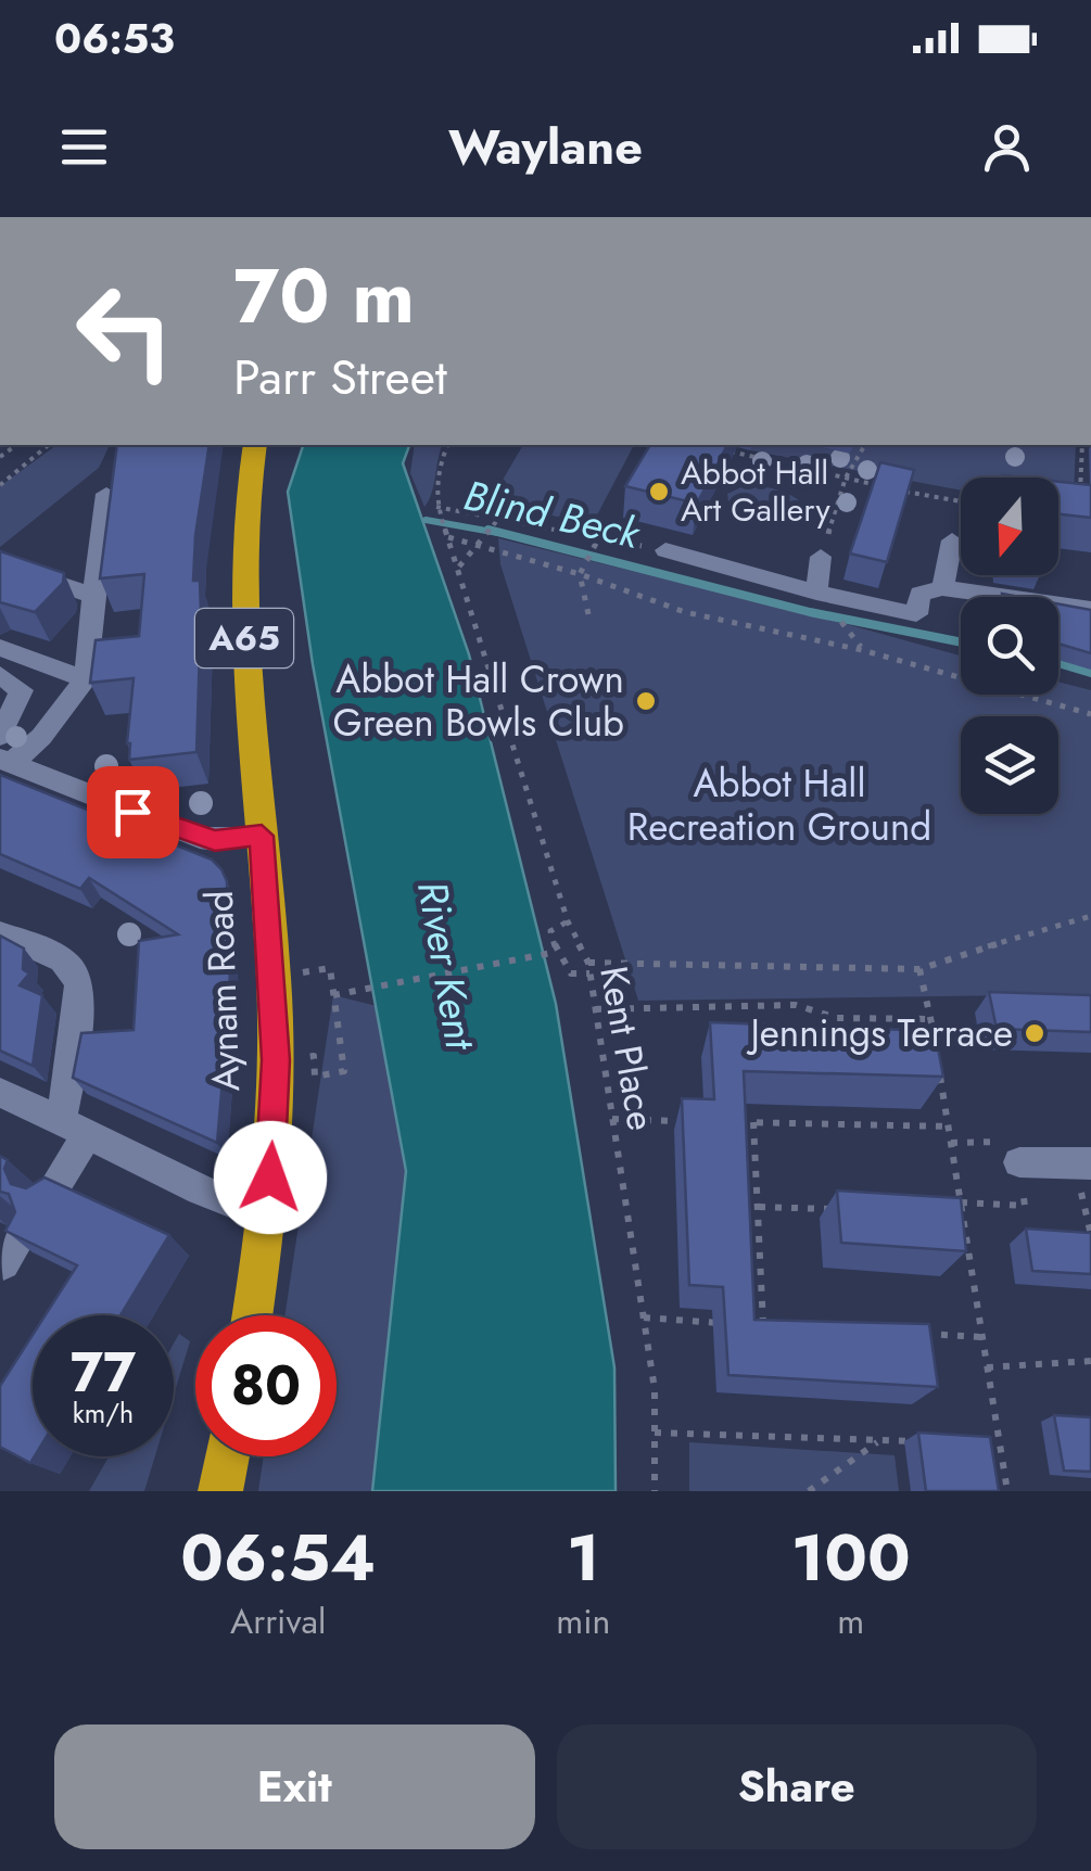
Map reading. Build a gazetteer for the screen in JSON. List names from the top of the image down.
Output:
{
  "streets": {
    "highway": ["A65", "Aynam Road"],
    "path": ["Kent Place"]
  },
  "water": ["Blind Beck", "River Kent"],
  "parks": ["Abbot Hall Recreation Ground"],
  "places": ["Abbot Hall Art Gallery", "Abbot Hall Crown Green Bowls Club", "Jennings Terrace"],
  "north": "bottom",
  "page": {
    "status": "06:53",
    "header": "Waylane",
    "turn": ["70 m", "Parr Street"],
    "speed": "77 km/h",
    "limit": "80",
    "eta": [
      "06:54",
      "Arrival",
      "1",
      "min",
      "100",
      "m"
    ],
    "buttons": ["Exit", "Share"]
  }
}
